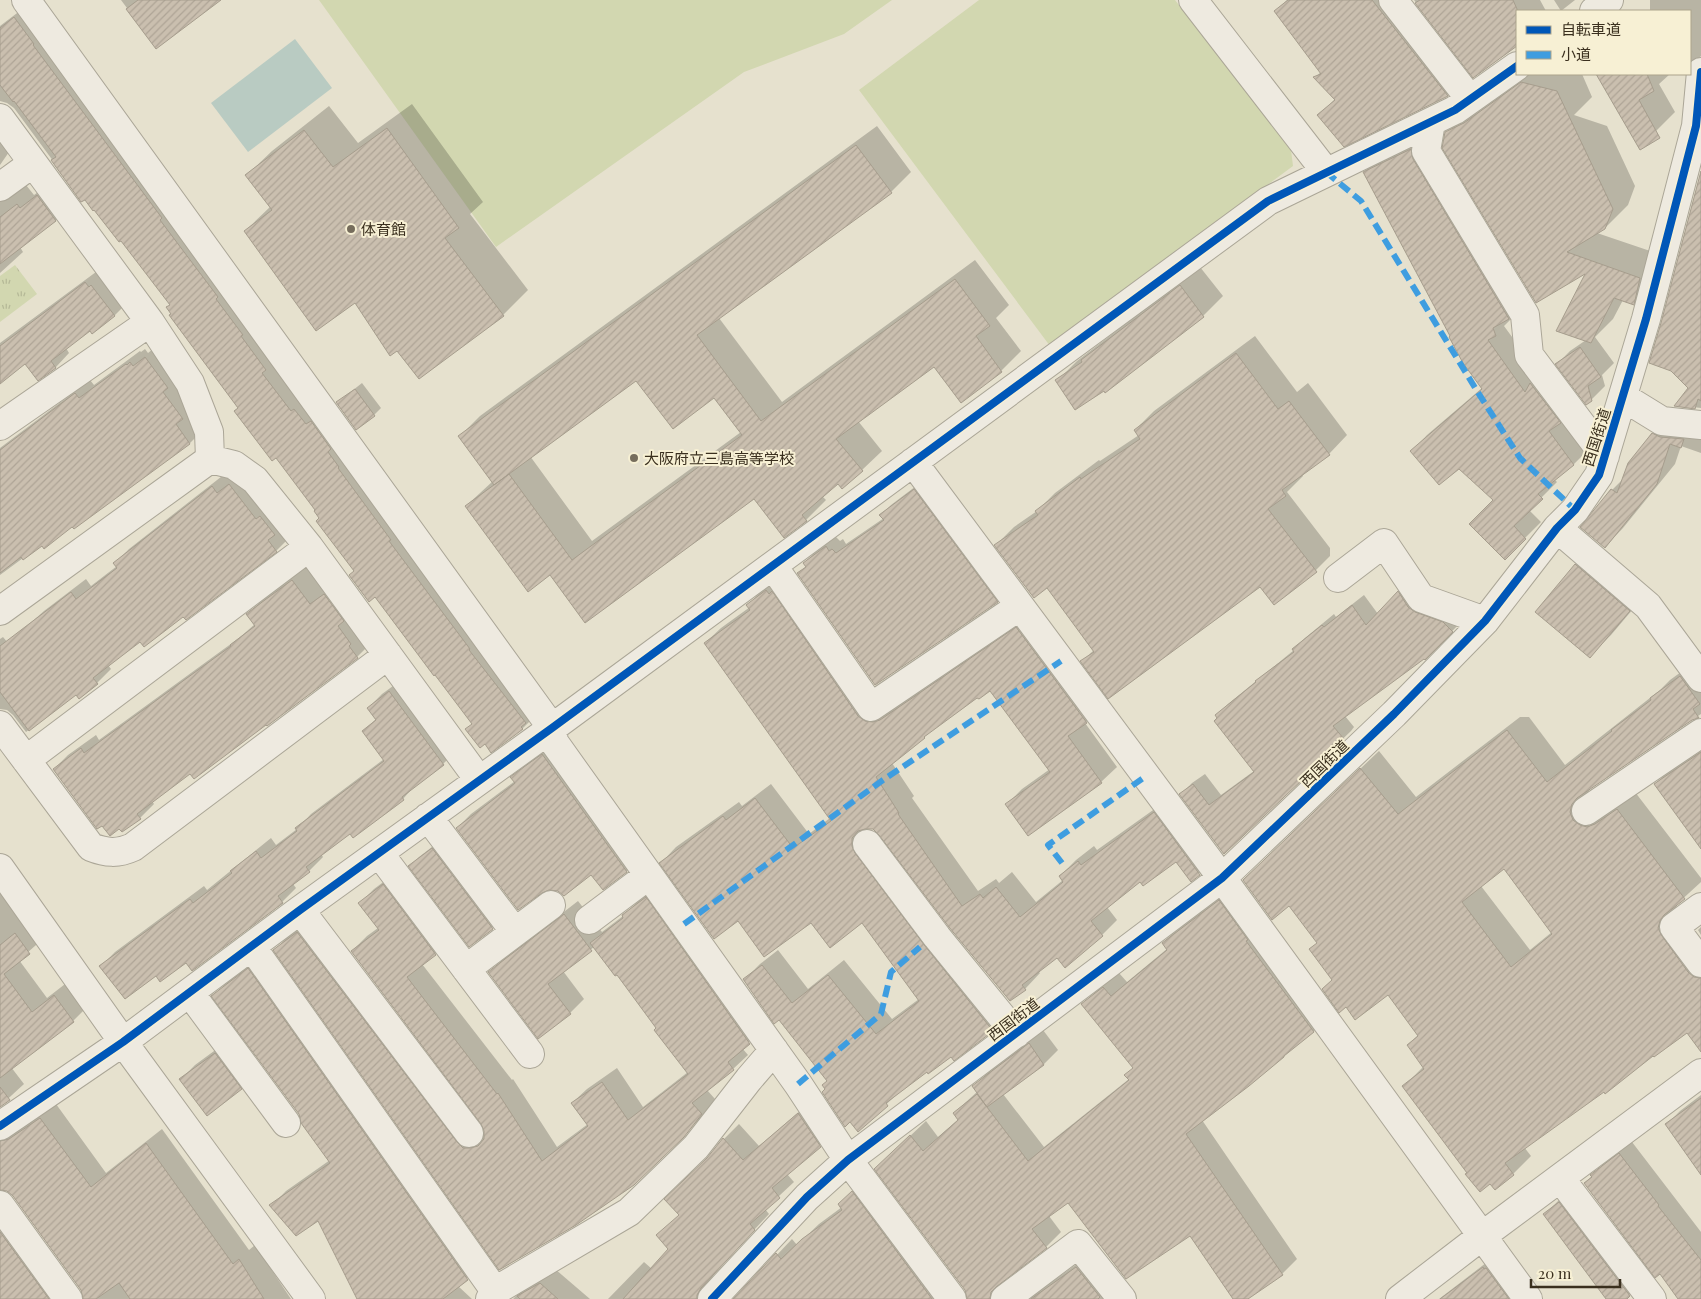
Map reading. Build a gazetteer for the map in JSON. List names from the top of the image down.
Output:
{
  "streets": {
    "street": ["西国街道"]
  },
  "places": ["体育館", "大阪府立三島高等学校"],
  "legend": ["自転車道", "小道"],
  "scale_bar": "20 m"
}
